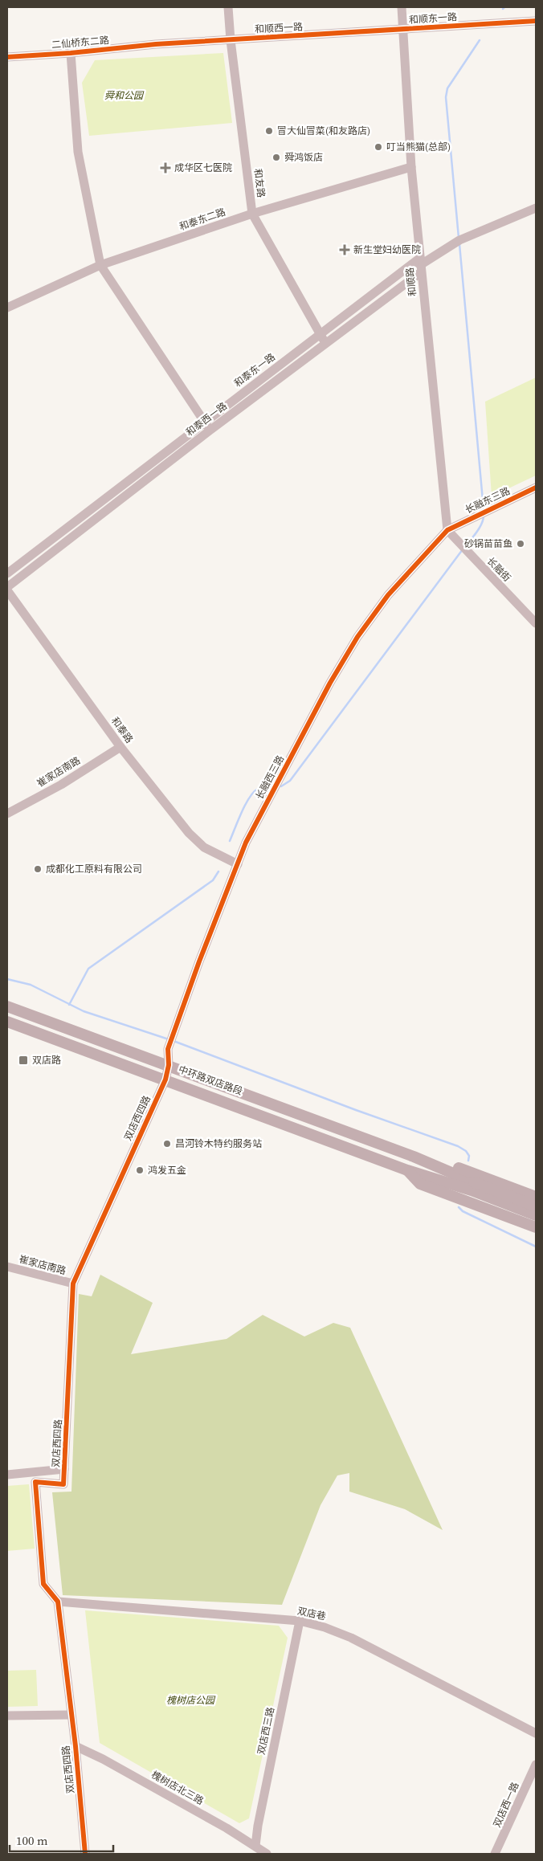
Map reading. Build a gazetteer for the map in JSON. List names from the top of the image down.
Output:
{
  "streets": {
    "main road": ["中环路双店路段"],
    "street": [
      "和顺东一路",
      "和顺西一路",
      "二仙桥东二路",
      "和友路",
      "和泰东二路",
      "和顺路",
      "和泰东一路",
      "和泰西一路",
      "长融东三路",
      "长融街",
      "和泰路",
      "崔家店南路",
      "长融西三路",
      "双店西四路",
      "双店巷",
      "双店西三路",
      "槐树店北三路",
      "双店西一路"
    ]
  },
  "crossings": [
    ["和顺东一路", "和顺西一路"],
    ["和顺东一路", "和顺路"],
    ["和顺西一路", "二仙桥东二路"],
    ["和顺西一路", "和友路"],
    ["和顺西一路", "和顺路"],
    ["和友路", "和泰东二路"],
    ["和友路", "和泰东一路"],
    ["和友路", "和泰西一路"],
    ["和泰东二路", "和顺路"],
    ["和顺路", "和泰东一路"],
    ["和顺路", "和泰西一路"],
    ["和顺路", "长融东三路"],
    ["和顺路", "长融街"],
    ["和顺路", "长融西三路"],
    ["和泰东一路", "和泰西一路"],
    ["长融东三路", "长融街"],
    ["长融东三路", "长融西三路"],
    ["长融街", "长融西三路"],
    ["和泰路", "崔家店南路"],
    ["和泰路", "长融西三路"],
    ["崔家店南路", "双店西四路"],
    ["长融西三路", "中环路双店路段"],
    ["长融西三路", "双店西四路"],
    ["中环路双店路段", "双店西四路"],
    ["双店西四路", "双店巷"],
    ["双店西四路", "槐树店北三路"],
    ["双店巷", "双店西三路"],
    ["双店西三路", "槐树店北三路"]
  ],
  "parks": ["舜和公园", "槐树店公园"],
  "places": {
    "other": [
      "冒大仙冒菜(和友路店)",
      "叮当熊猫(总部)",
      "舜鸿饭店",
      "砂锅苗苗鱼",
      "成都化工原料有限公司",
      "昌河铃木特约服务站",
      "鸿发五金"
    ],
    "health": ["成华区七医院", "新生堂妇幼医院"],
    "transit": ["双店路"]
  },
  "scale_bar": "100 m"
}
